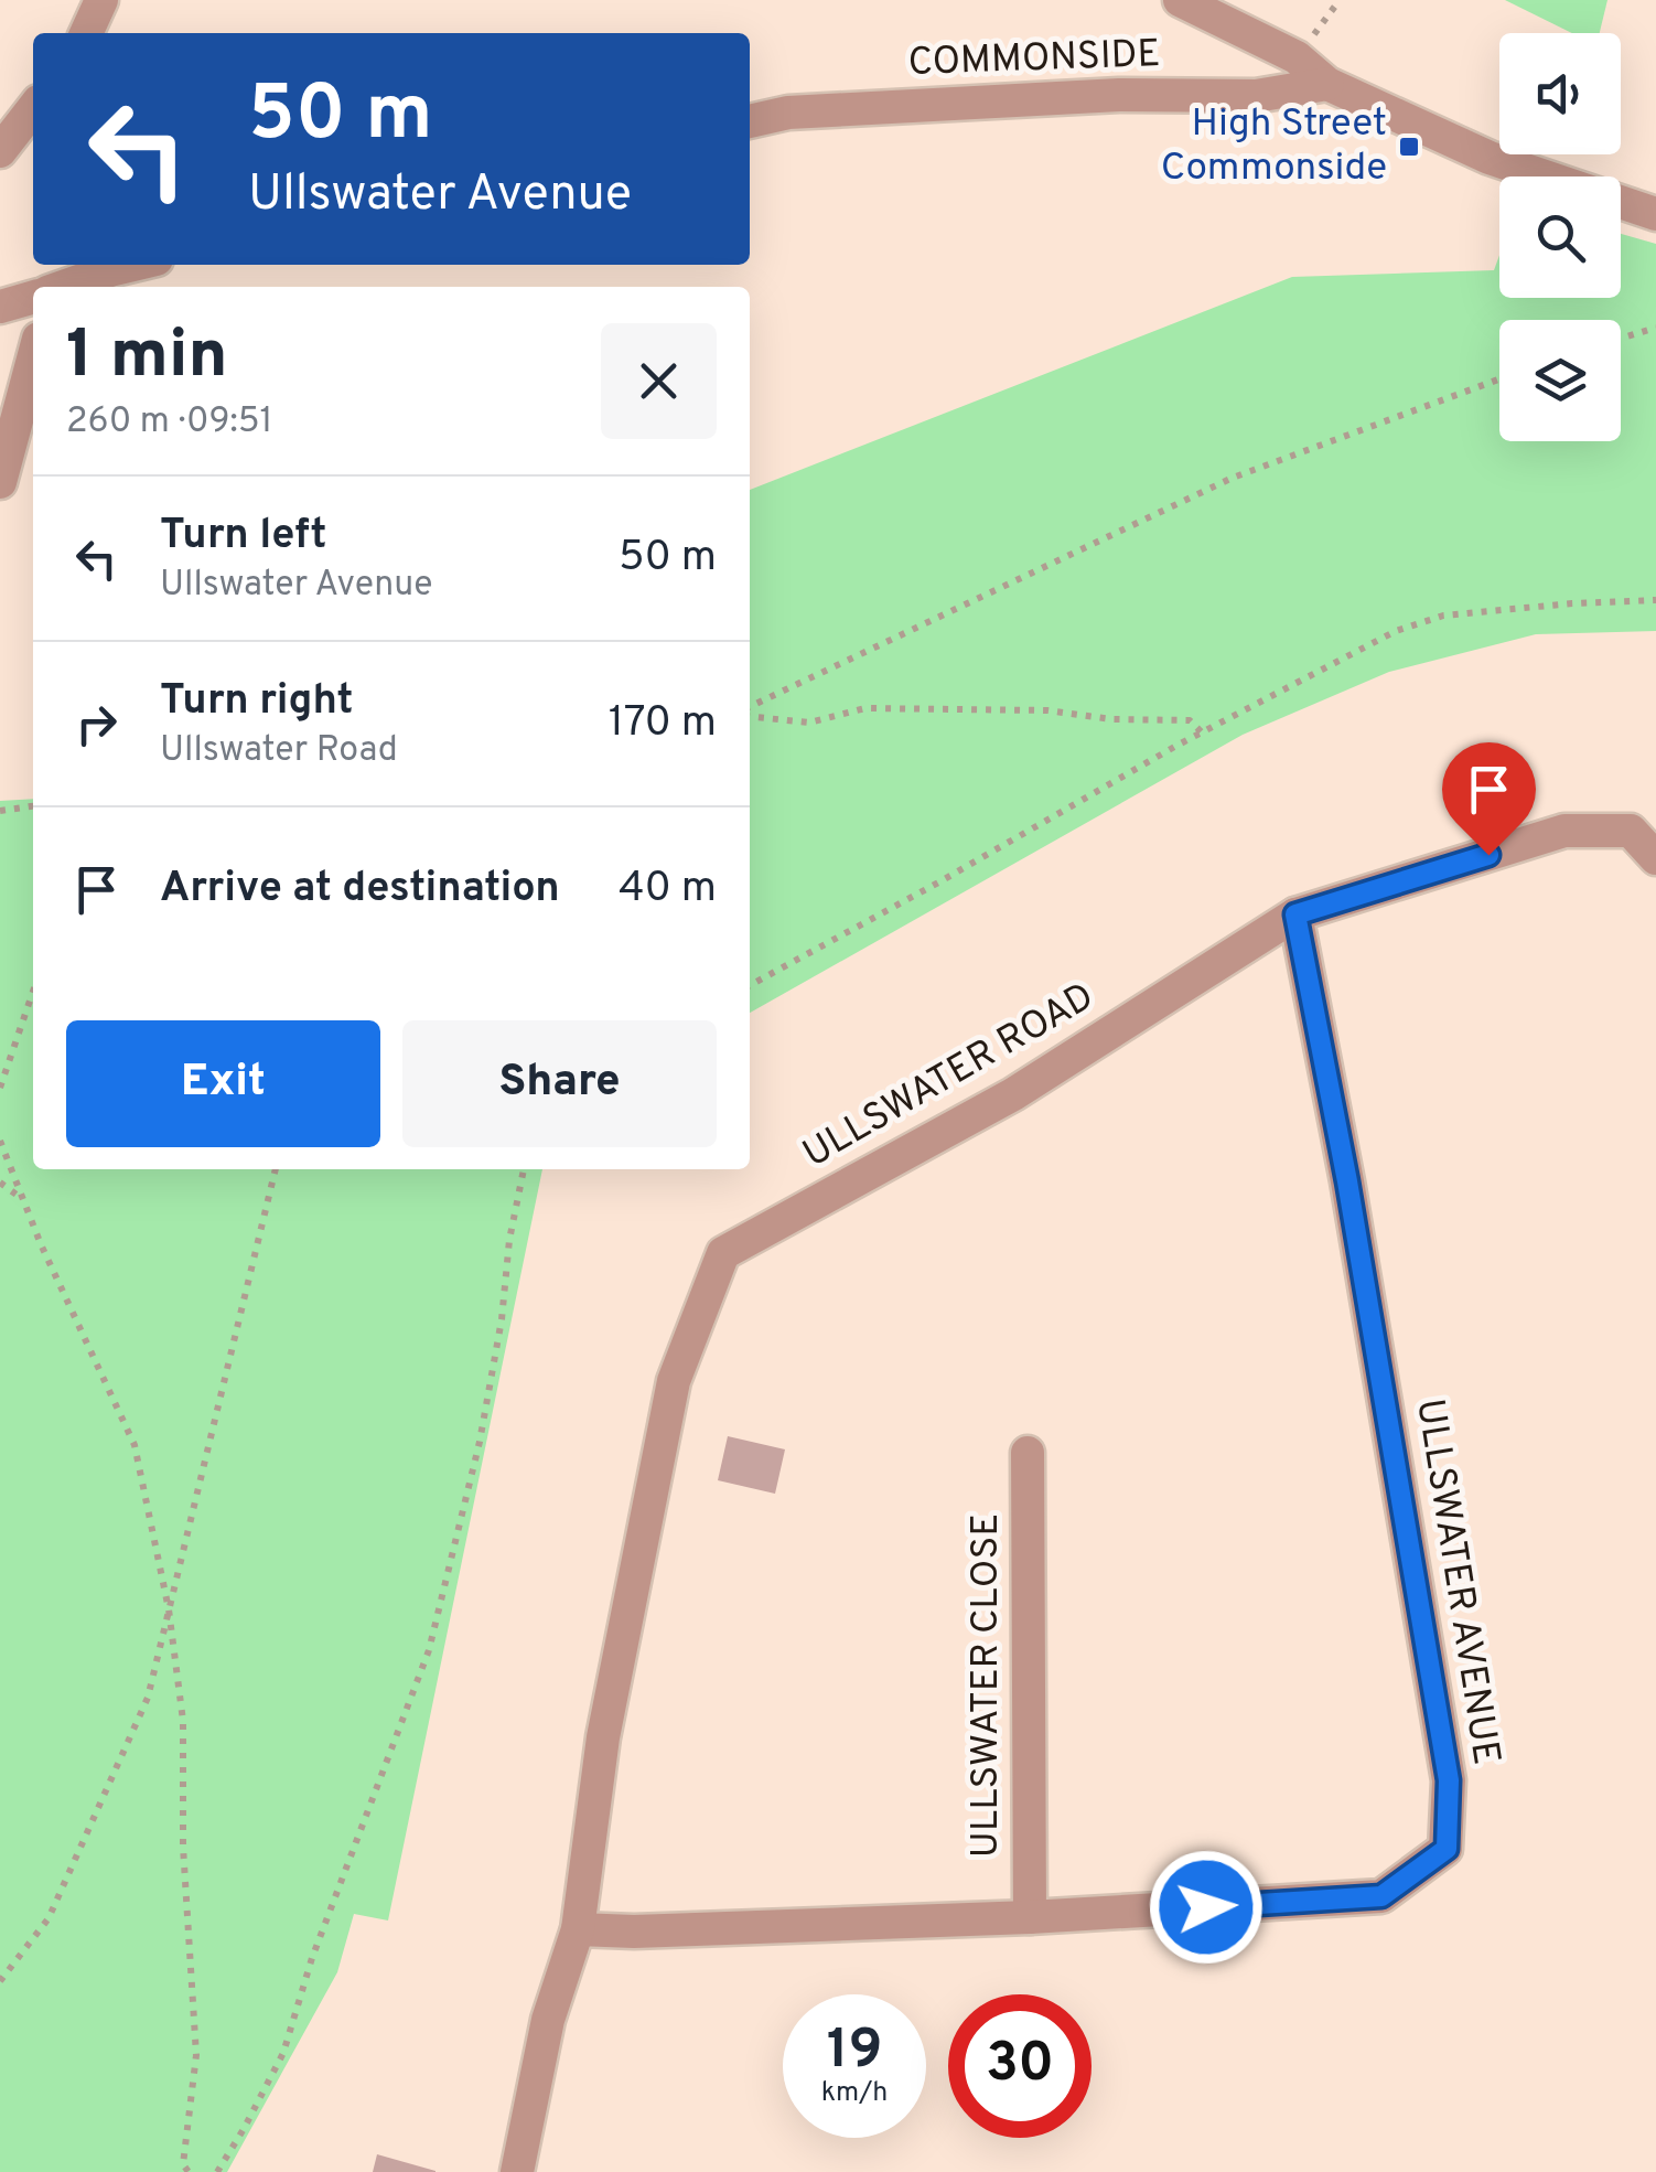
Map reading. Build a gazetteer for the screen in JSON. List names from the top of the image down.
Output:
{
  "streets": {
    "street": [
      "COMMONSIDE",
      "ULLSWATER ROAD",
      "ULLSWATER AVENUE",
      "ULLSWATER CLOSE"
    ]
  },
  "crossings": [
    ["ULLSWATER ROAD", "ULLSWATER AVENUE"],
    ["ULLSWATER AVENUE", "ULLSWATER CLOSE"]
  ],
  "places": {
    "transit": ["High Street Commonside"]
  },
  "page": {
    "turn": ["50 m", "Ullswater Avenue"],
    "heading": ["1 min", "260 m · 09:51"],
    "list": [
      {
        "name": "Turn left",
        "note": "Ullswater Avenue",
        "value": "50 m"
      },
      {
        "name": "Turn right",
        "note": "Ullswater Road",
        "value": "170 m"
      },
      {
        "name": "Arrive at destination",
        "value": "40 m"
      }
    ],
    "buttons": ["Exit", "Share"],
    "speed": "19 km/h",
    "limit": "30"
  }
}
